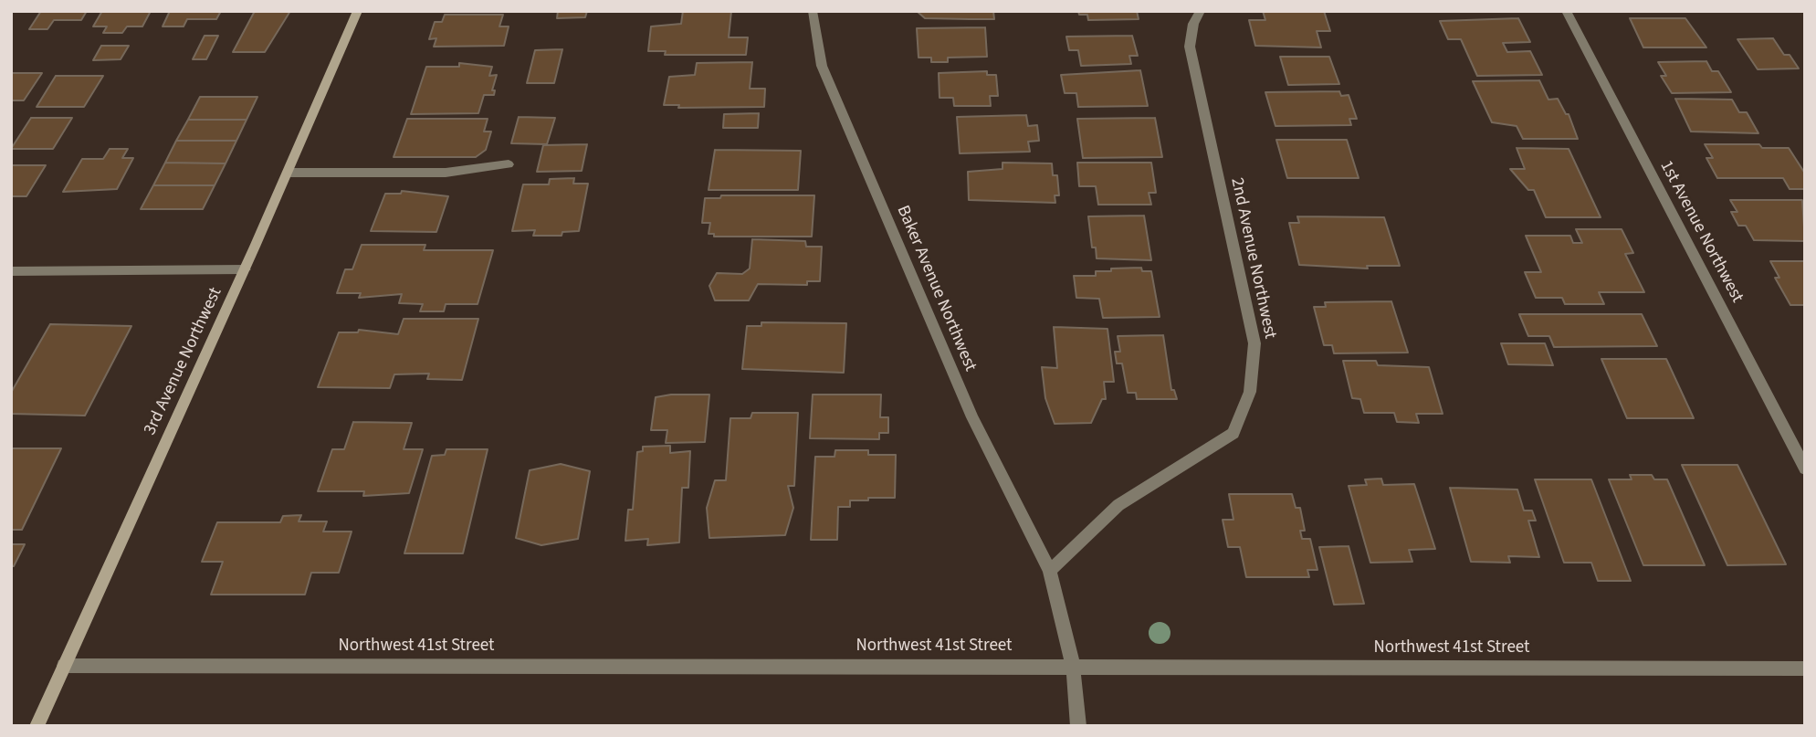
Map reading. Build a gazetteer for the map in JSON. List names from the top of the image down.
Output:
{
  "streets": {
    "street": [
      "1st Avenue Northwest",
      "2nd Avenue Northwest",
      "Baker Avenue Northwest",
      "3rd Avenue Northwest",
      "Northwest 41st Street"
    ]
  },
  "crossings": [
    ["2nd Avenue Northwest", "Baker Avenue Northwest"],
    ["3rd Avenue Northwest", "Northwest 41st Street"]
  ]
}
